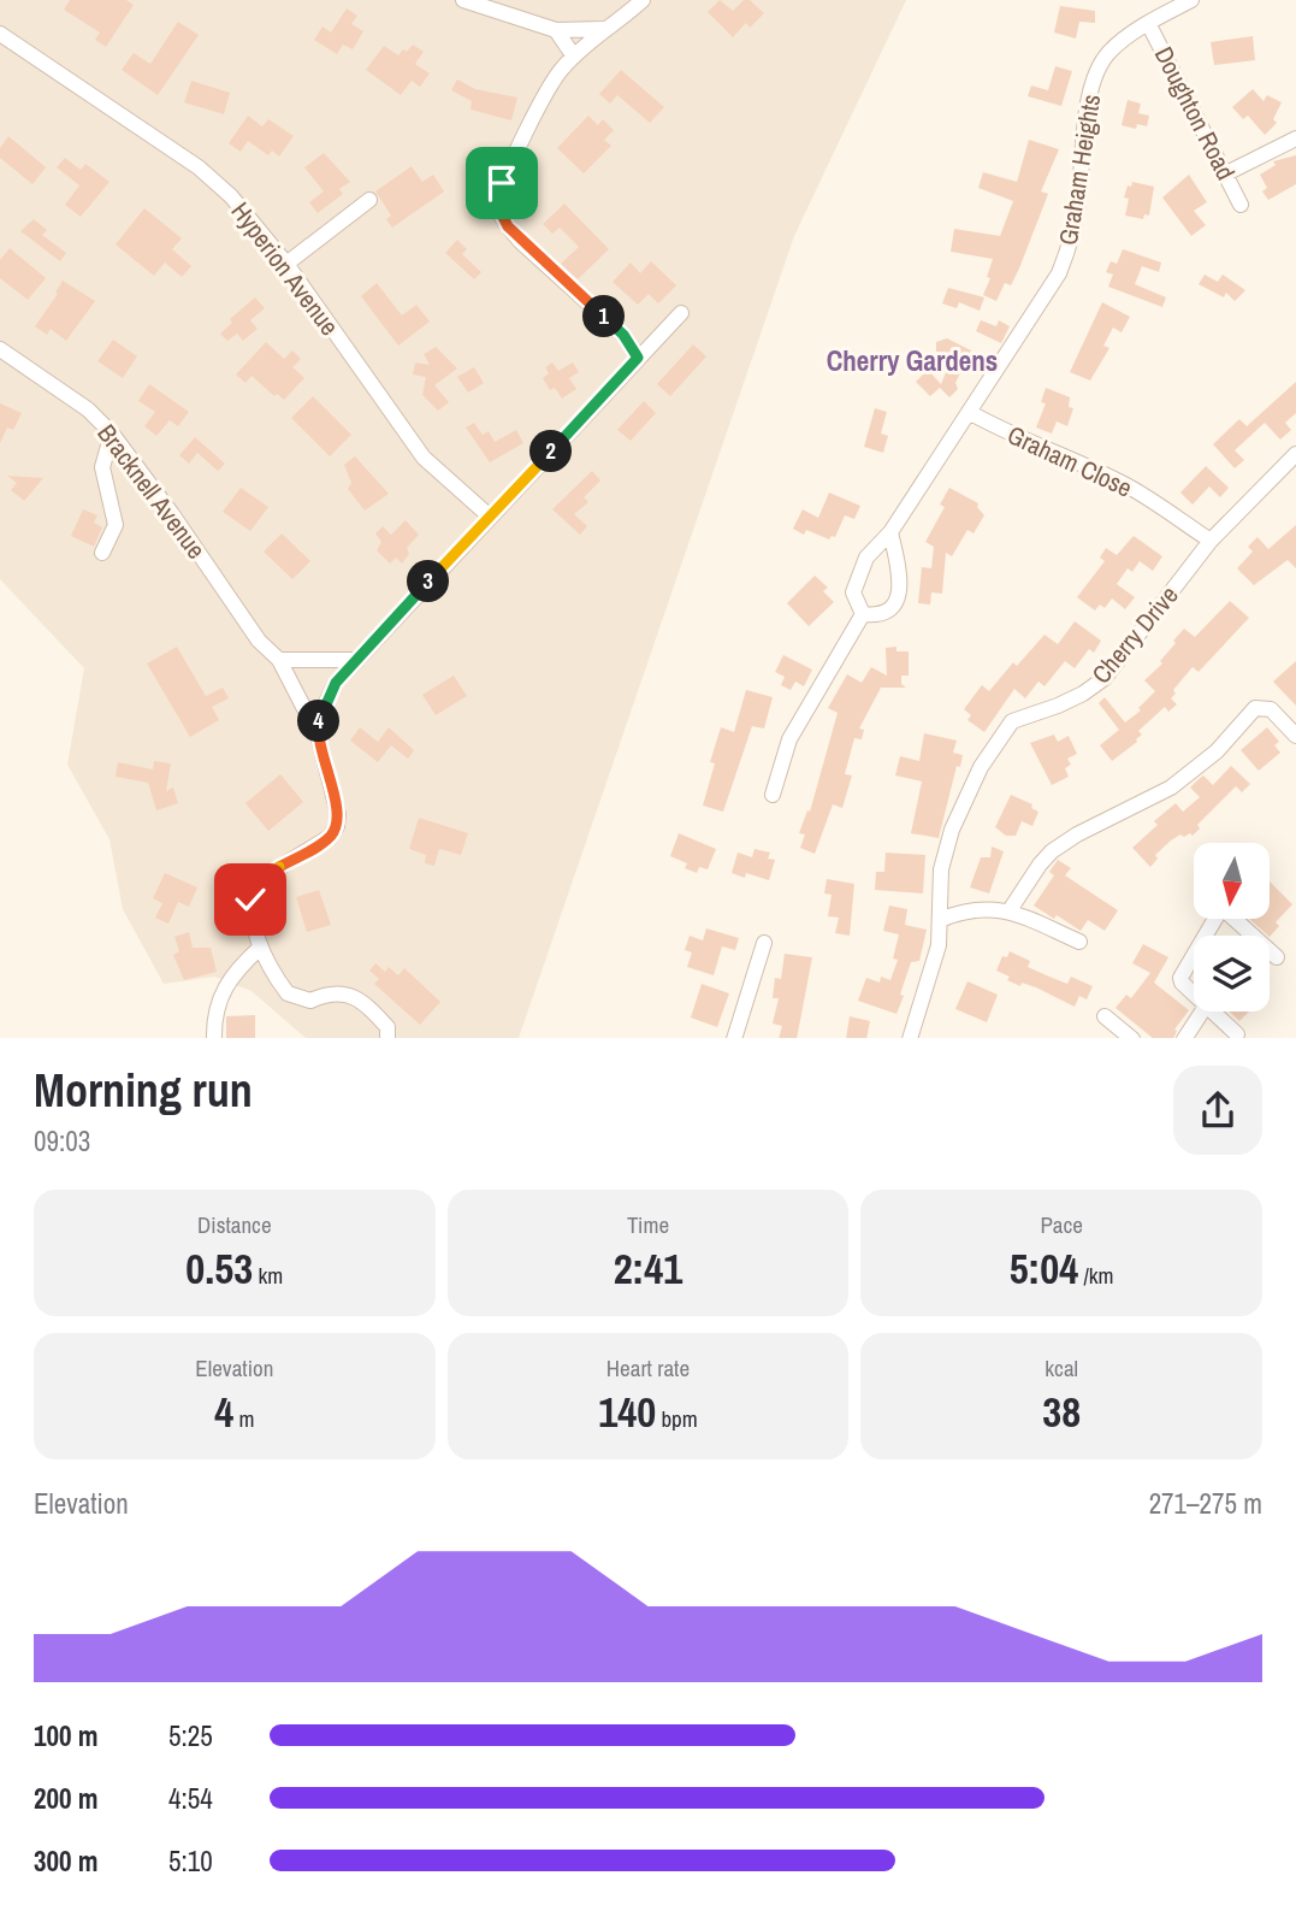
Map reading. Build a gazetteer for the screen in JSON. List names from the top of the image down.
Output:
{
  "streets": {
    "street": [
      "Doughton Road",
      "Graham Heights",
      "Hyperion Avenue",
      "Graham Close",
      "Bracknell Avenue",
      "Cherry Drive"
    ]
  },
  "crossings": [
    ["Doughton Road", "Graham Heights"],
    ["Graham Heights", "Graham Close"],
    ["Graham Close", "Cherry Drive"]
  ],
  "districts": ["Cherry Gardens"],
  "north": "bottom",
  "page": {
    "pins": [
      "1",
      "2",
      "3",
      "4"
    ],
    "heading": ["Morning run", "09:03"],
    "stats": [
      ["Distance", "0.53 km"],
      ["Time", "2:41"],
      ["Pace", "5:04 /km"],
      ["Elevation", "4 m"],
      ["Heart rate", "140 bpm"],
      ["kcal", "38"]
    ],
    "chart": ["Elevation", "271–275 m"],
    "list": [
      {
        "name": "100 m",
        "note": "5:25"
      },
      {
        "name": "200 m",
        "note": "4:54"
      },
      {
        "name": "300 m",
        "note": "5:10"
      }
    ]
  }
}
